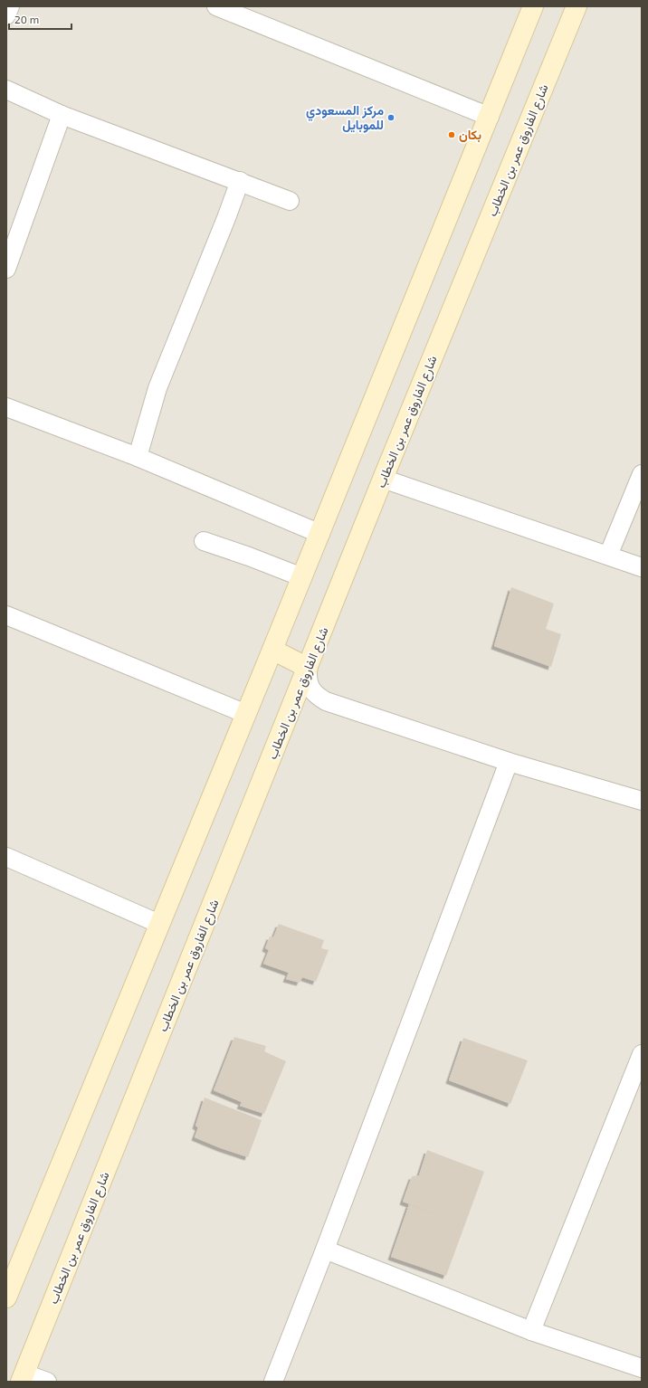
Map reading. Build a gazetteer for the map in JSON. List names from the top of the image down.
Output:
{
  "streets": {
    "main road": ["شارع الفاروق عمر بن الخطاب"]
  },
  "places": ["مركز المسعودي للموبايل", "بكان"],
  "scale_bar": "20 m"
}
